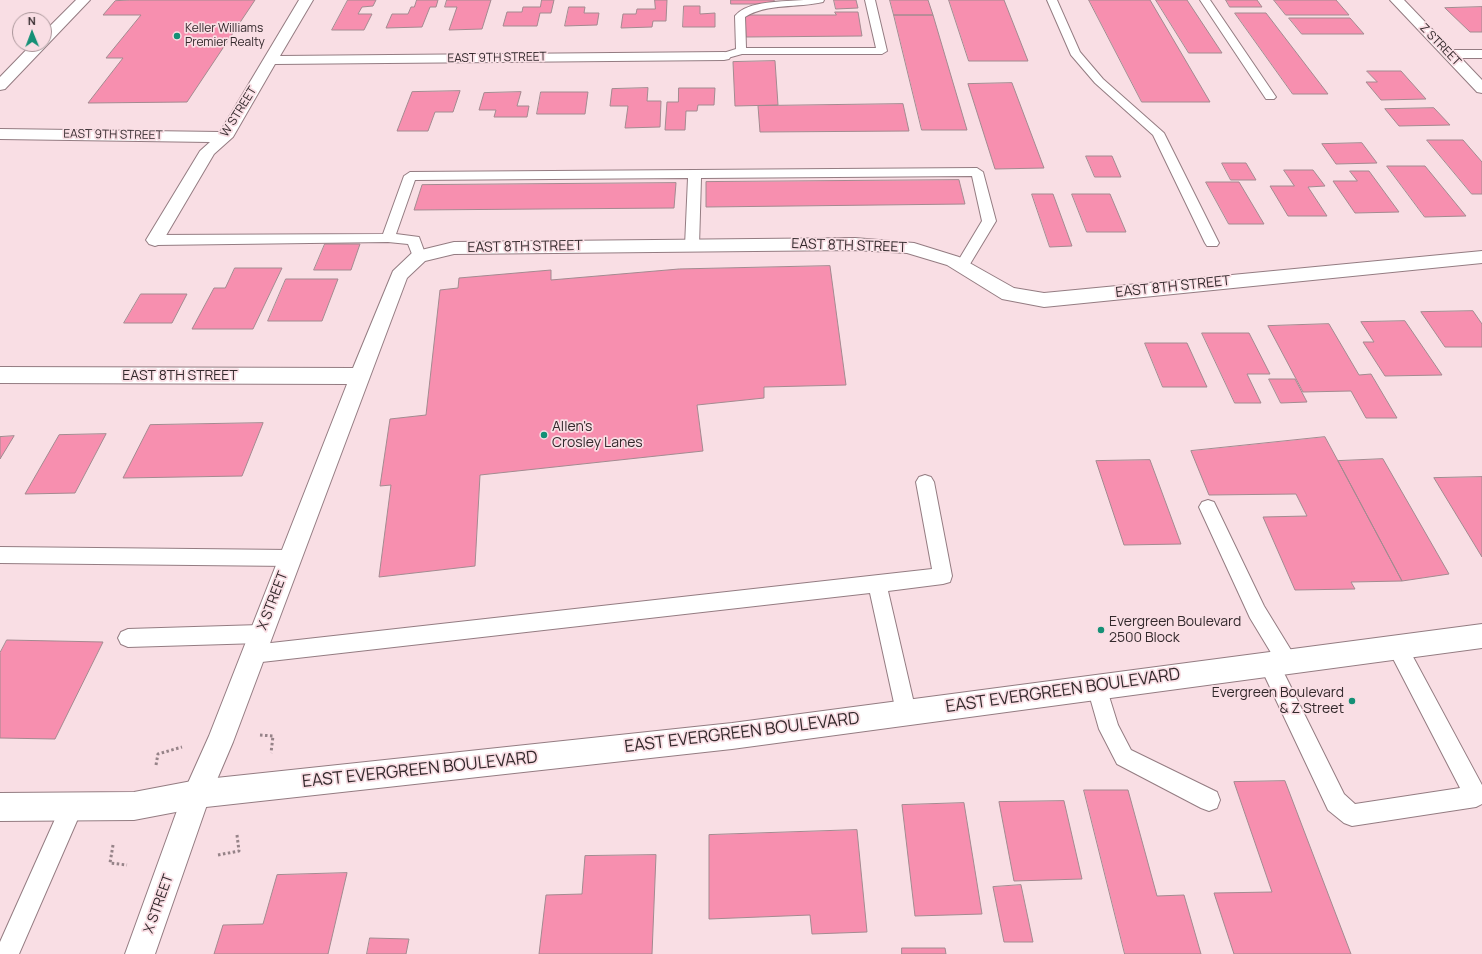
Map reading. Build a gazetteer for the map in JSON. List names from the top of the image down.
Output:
{
  "streets": {
    "street": [
      "Z STREET",
      "EAST 9TH STREET",
      "W STREET",
      "EAST 8TH STREET",
      "X STREET",
      "EAST EVERGREEN BOULEVARD"
    ]
  },
  "crossings": [
    ["EAST 9TH STREET", "W STREET"],
    ["EAST 8TH STREET", "X STREET"],
    ["X STREET", "EAST EVERGREEN BOULEVARD"]
  ],
  "places": [
    "Keller Williams Premier Realty",
    "Allen's Crosley Lanes",
    "Evergreen Boulevard 2500 Block",
    "Evergreen Boulevard & Z Street"
  ],
  "north": "top"
}
